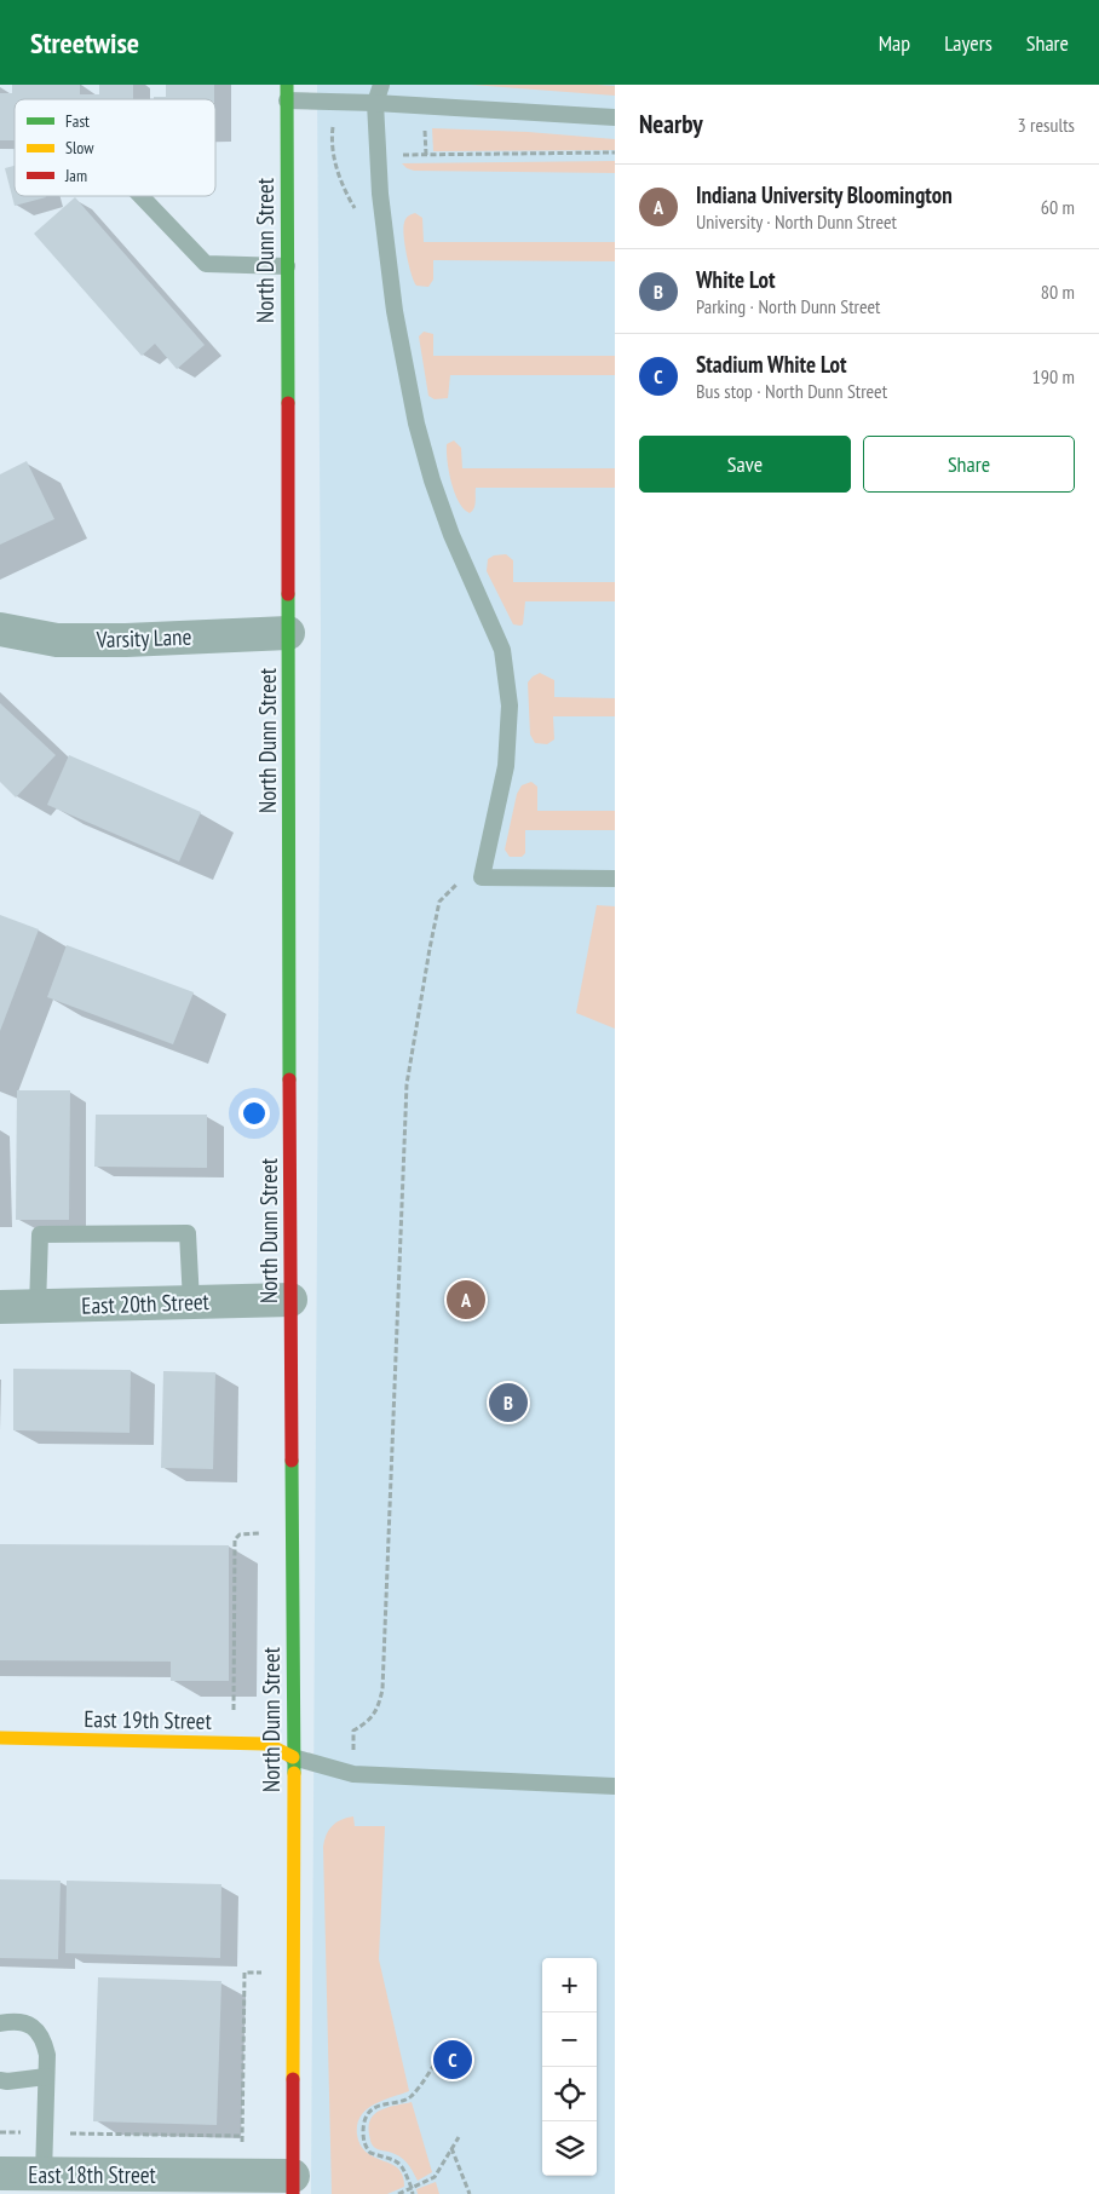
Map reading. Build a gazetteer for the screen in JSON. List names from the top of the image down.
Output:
{
  "streets": {
    "street": [
      "North Dunn Street",
      "Varsity Lane",
      "East 20th Street",
      "East 19th Street",
      "East 18th Street"
    ]
  },
  "crossings": [
    ["North Dunn Street", "Varsity Lane"],
    ["North Dunn Street", "East 20th Street"],
    ["North Dunn Street", "East 19th Street"],
    ["North Dunn Street", "East 18th Street"]
  ],
  "legend": ["Fast", "Slow", "Jam"],
  "page": {
    "header": "Streetwise",
    "nav": ["Map", "Layers", "Share"],
    "heading": ["Nearby", "3 results"],
    "list": [
      {
        "mark": "A",
        "name": "Indiana University Bloomington",
        "note": "University · North Dunn Street",
        "value": "60 m"
      },
      {
        "mark": "B",
        "name": "White Lot",
        "note": "Parking · North Dunn Street",
        "value": "80 m"
      },
      {
        "mark": "C",
        "name": "Stadium White Lot",
        "note": "Bus stop · North Dunn Street",
        "value": "190 m"
      }
    ],
    "buttons": ["Save", "Share"],
    "pins": ["A", "B", "C"],
    "map_buttons": ["+", "−"]
  }
}
